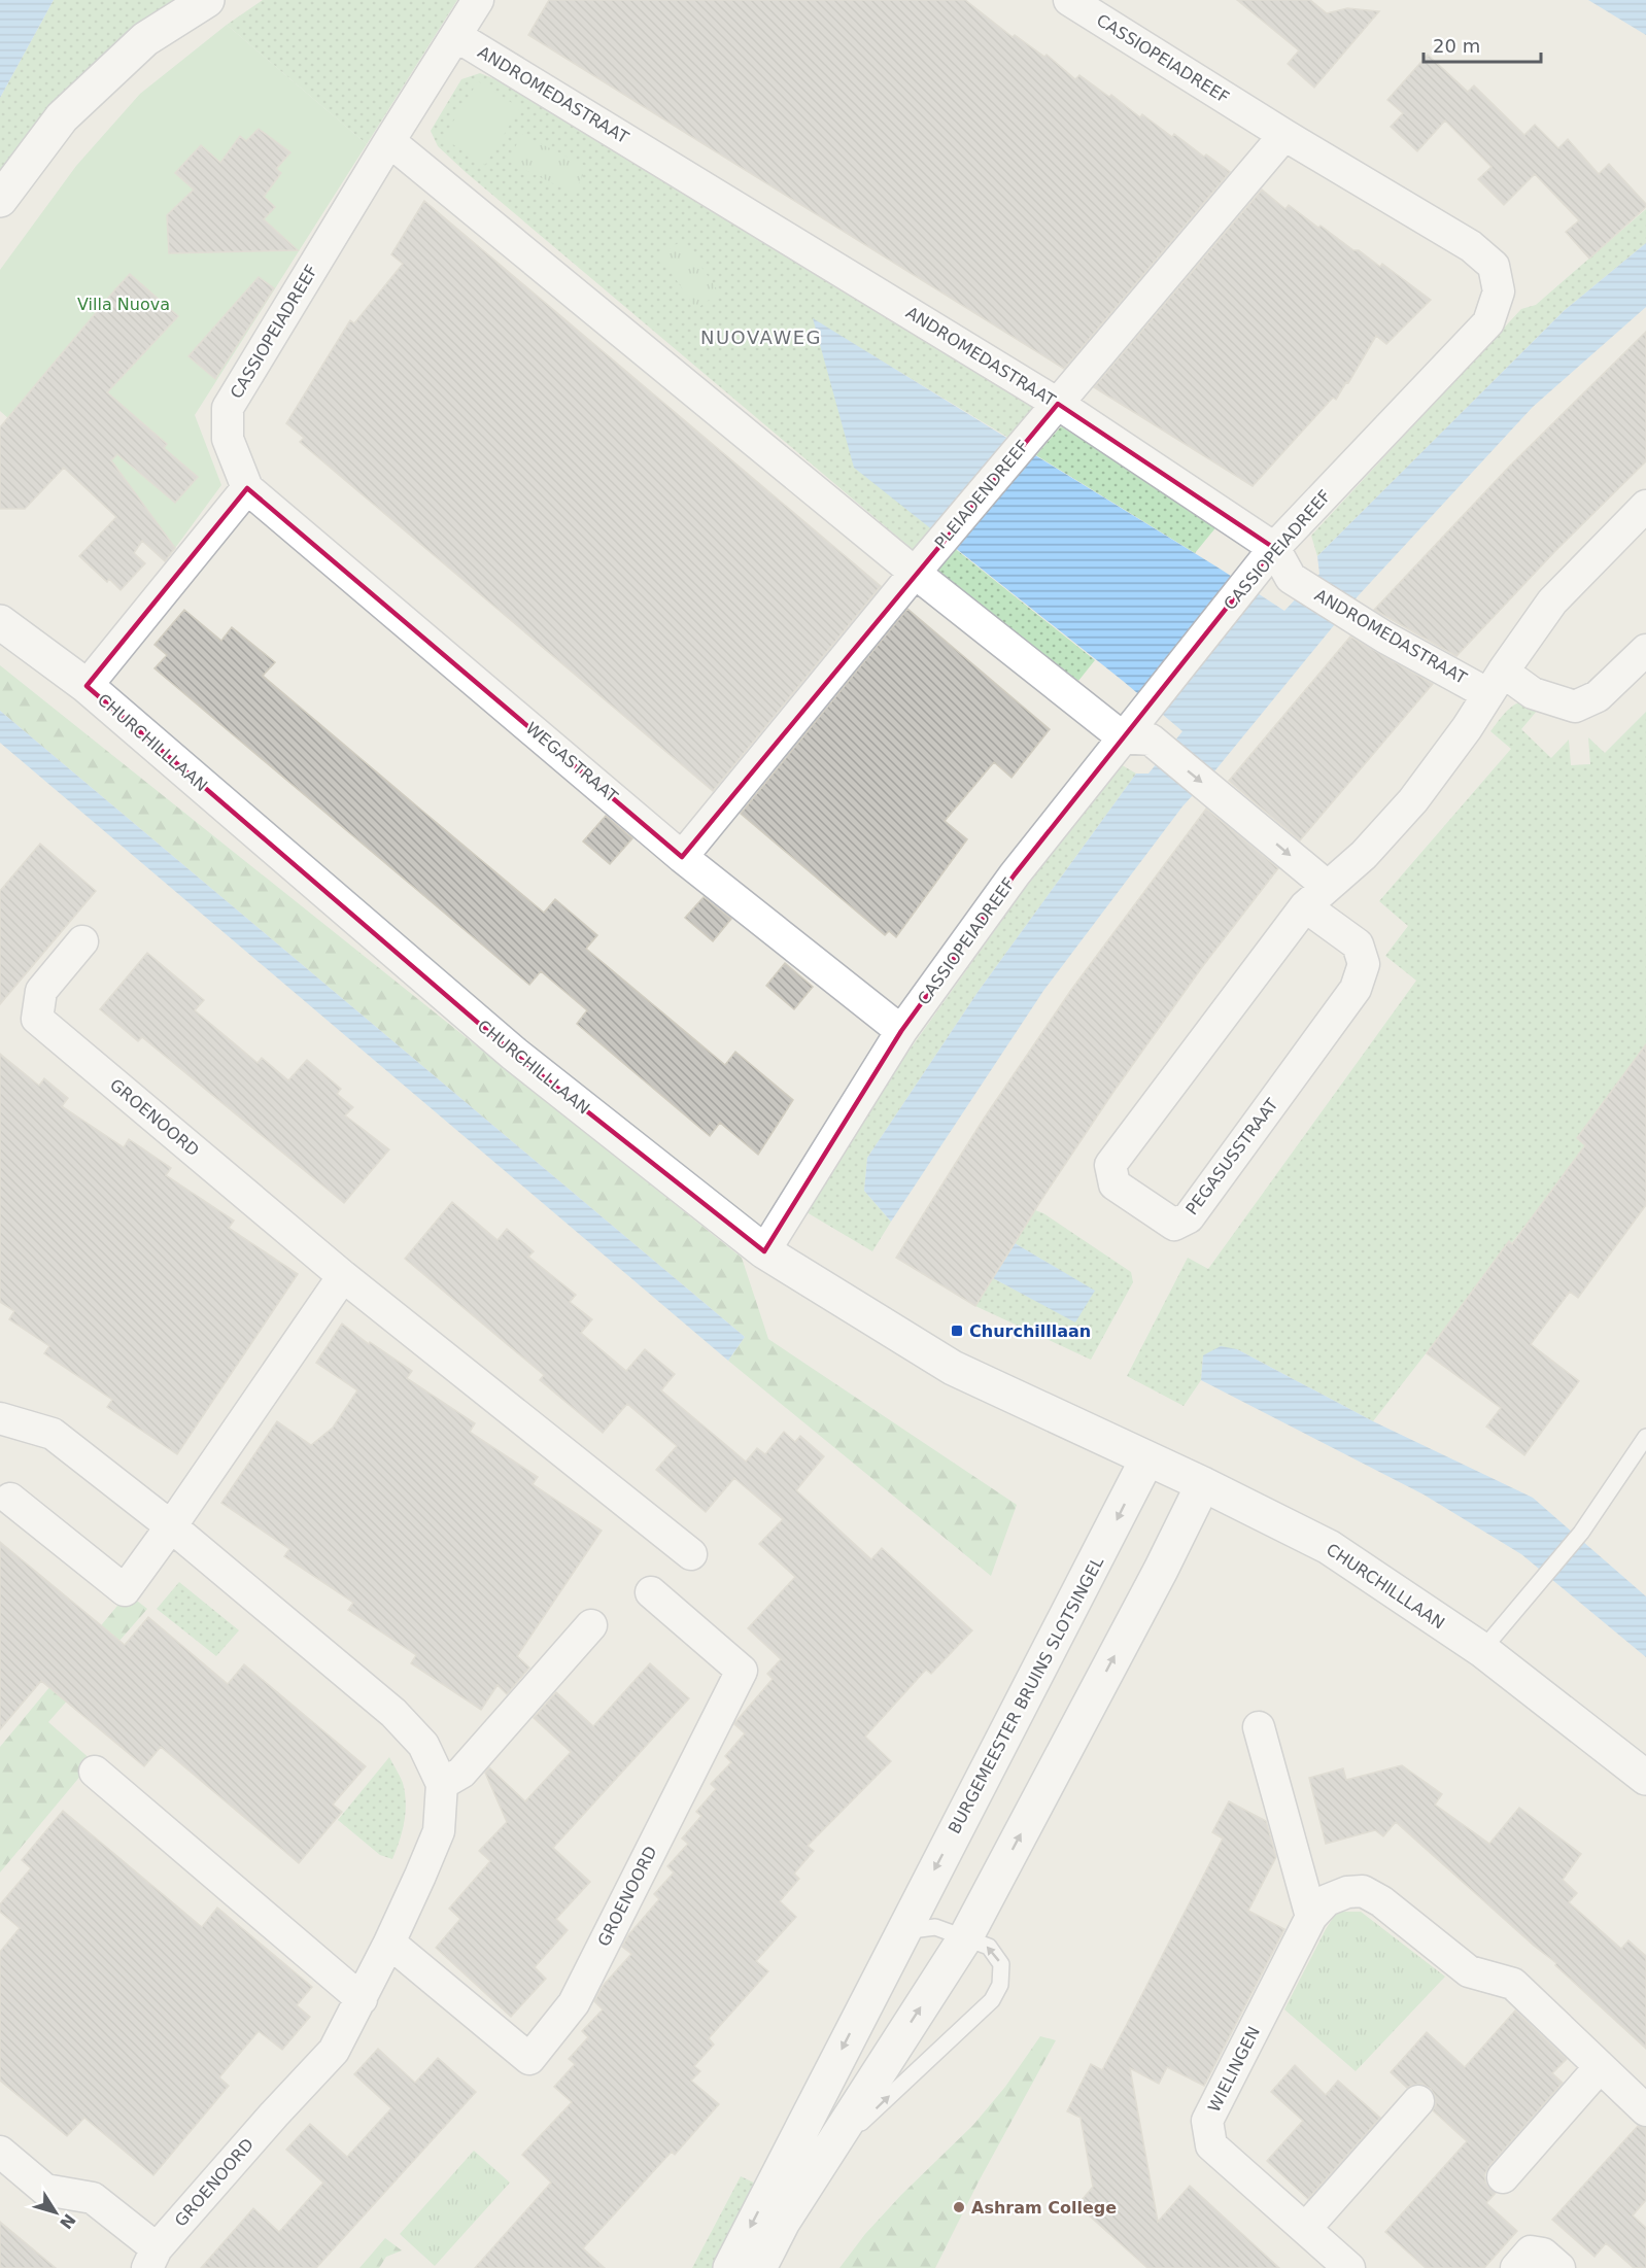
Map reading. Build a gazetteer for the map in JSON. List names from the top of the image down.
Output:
{
  "streets": {
    "street": [
      "CASSIOPEIADREEF",
      "ANDROMEDASTRAAT",
      "PLEIADENDREEF",
      "CHURCHILLLAAN",
      "WEGASTRAAT",
      "GROENOORD",
      "PEGASUSSTRAAT",
      "BURGEMEESTER BRUINS SLOTSINGEL",
      "WIELINGEN"
    ]
  },
  "crossings": [
    ["CASSIOPEIADREEF", "ANDROMEDASTRAAT"],
    ["CASSIOPEIADREEF", "PLEIADENDREEF"],
    ["CASSIOPEIADREEF", "CHURCHILLLAAN"],
    ["CASSIOPEIADREEF", "WEGASTRAAT"],
    ["ANDROMEDASTRAAT", "PLEIADENDREEF"],
    ["ANDROMEDASTRAAT", "PEGASUSSTRAAT"],
    ["PLEIADENDREEF", "WEGASTRAAT"],
    ["CHURCHILLLAAN", "BURGEMEESTER BRUINS SLOTSINGEL"]
  ],
  "districts": ["NUOVAWEG"],
  "parks": ["Villa Nuova"],
  "places": {
    "transit": ["Churchilllaan"],
    "other": ["Ashram College"]
  },
  "scale_bar": "20 m",
  "north": "bottom right"
}
